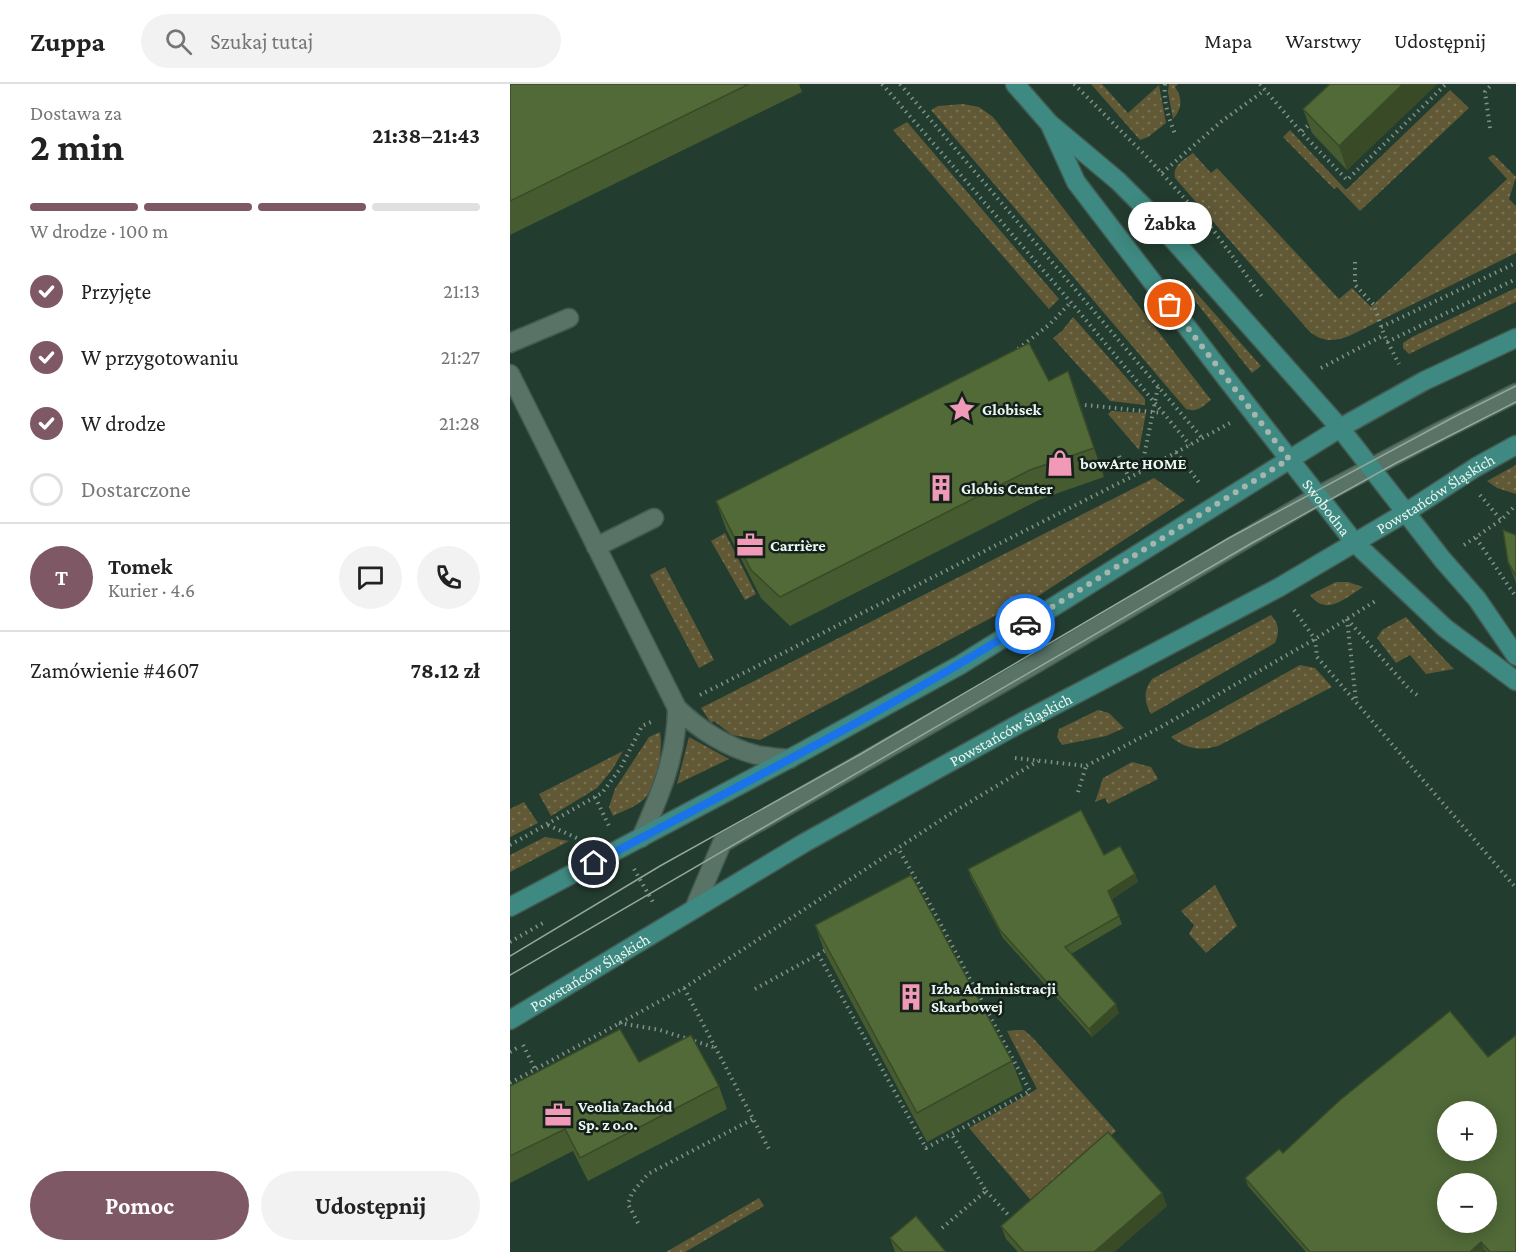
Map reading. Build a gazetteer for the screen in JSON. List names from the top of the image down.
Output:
{
  "streets": {
    "main road": ["Powstańców Śląskich", "Swobodna"]
  },
  "crossings": [
    ["Powstańców Śląskich", "Swobodna"]
  ],
  "places": {
    "other": ["Żabka"],
    "place": ["Globisek"],
    "shop": ["bowArte HOME"],
    "building": ["Globis Center", "Izba Administracji Skarbowej"],
    "office": ["Carrière", "Veolia Zachód Sp. z o.o."]
  },
  "page": {
    "header": "Zuppa",
    "search": "Szukaj tutaj",
    "nav": ["Mapa", "Warstwy", "Udostępnij"],
    "heading": ["2 min", "Dostawa za", "21:38–21:43"],
    "panel": [
      "Tomek",
      "Kurier · 4.6",
      "Zamówienie #4607",
      "78.12 zł"
    ],
    "bar": "W drodze · 100 m",
    "bubble": "Żabka",
    "list": [
      ["Przyjęte", "21:13"],
      ["W przygotowaniu", "21:27"],
      ["W drodze", "21:28"],
      "Dostarczone"
    ],
    "round": "T",
    "map_buttons": ["+", "−"],
    "buttons": ["Pomoc", "Udostępnij"]
  }
}
